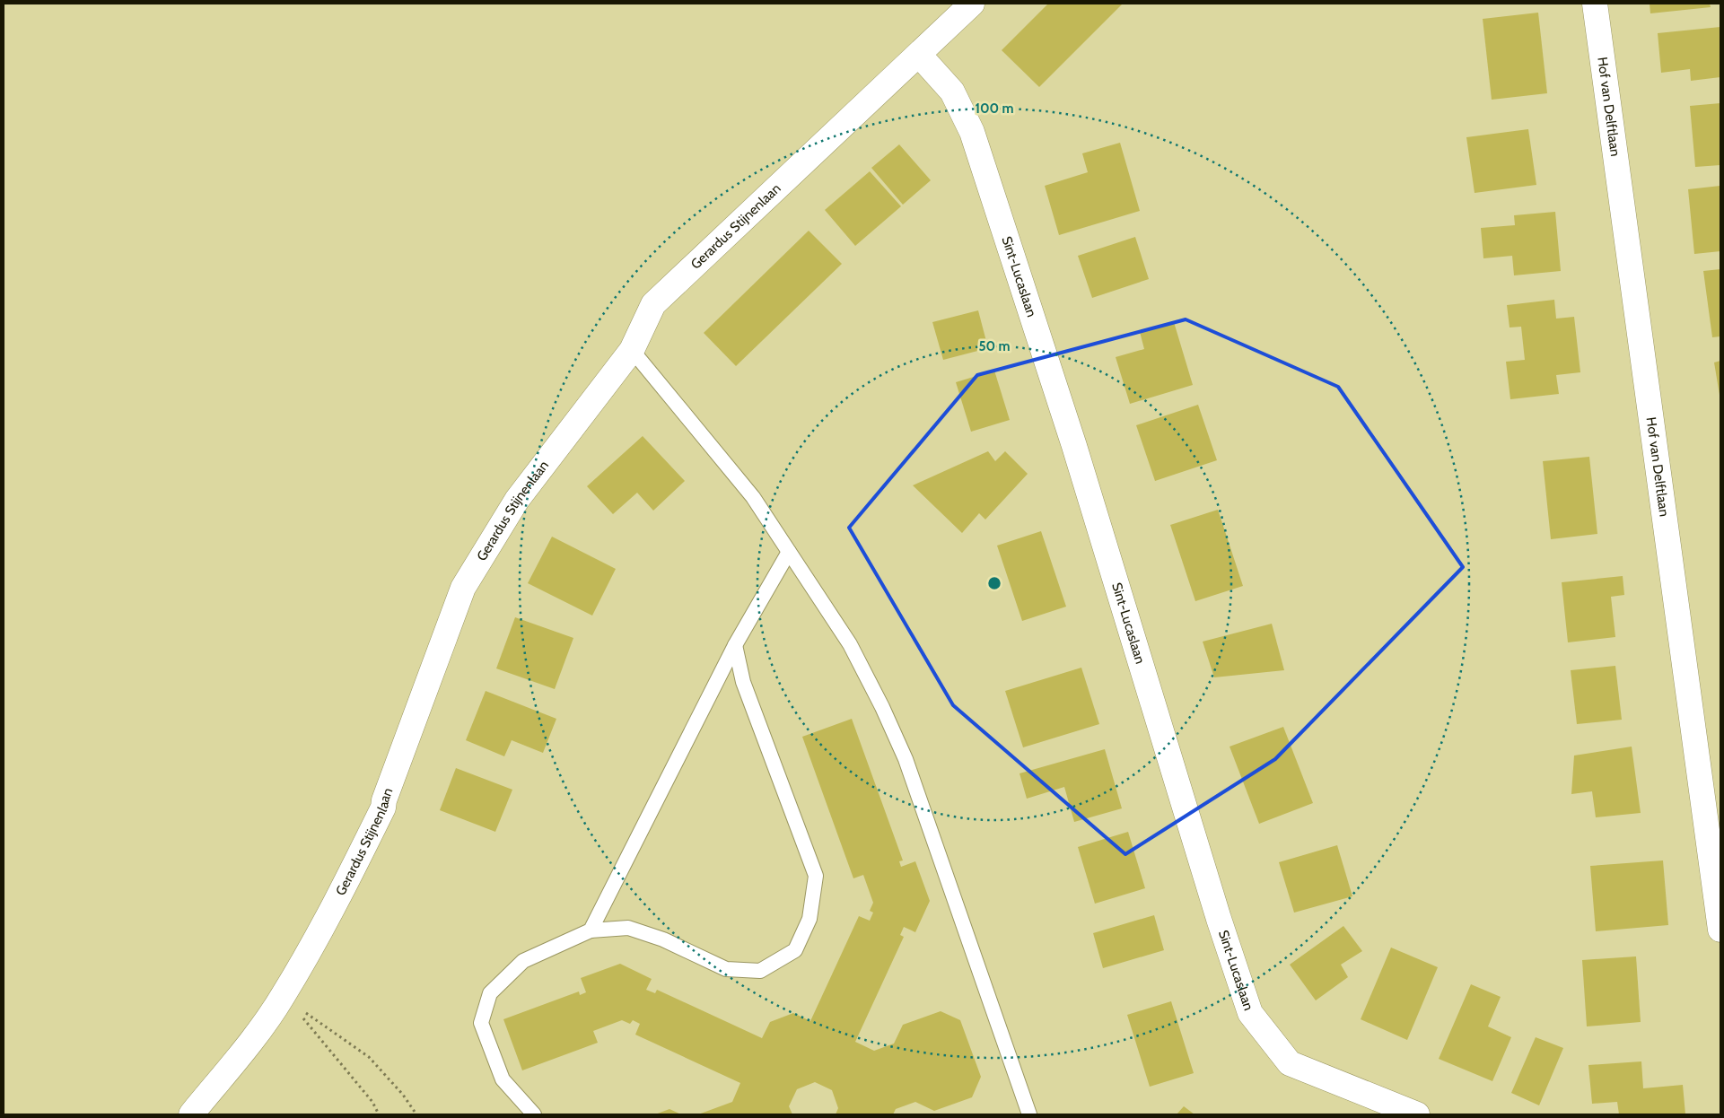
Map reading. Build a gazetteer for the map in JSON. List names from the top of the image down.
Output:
{
  "streets": {
    "street": ["Hof van Delftlaan", "Gerardus Stijnenlaan", "Sint-Lucaslaan"]
  },
  "crossings": [
    ["Gerardus Stijnenlaan", "Sint-Lucaslaan"]
  ],
  "rings": ["100 m", "50 m"]
}
